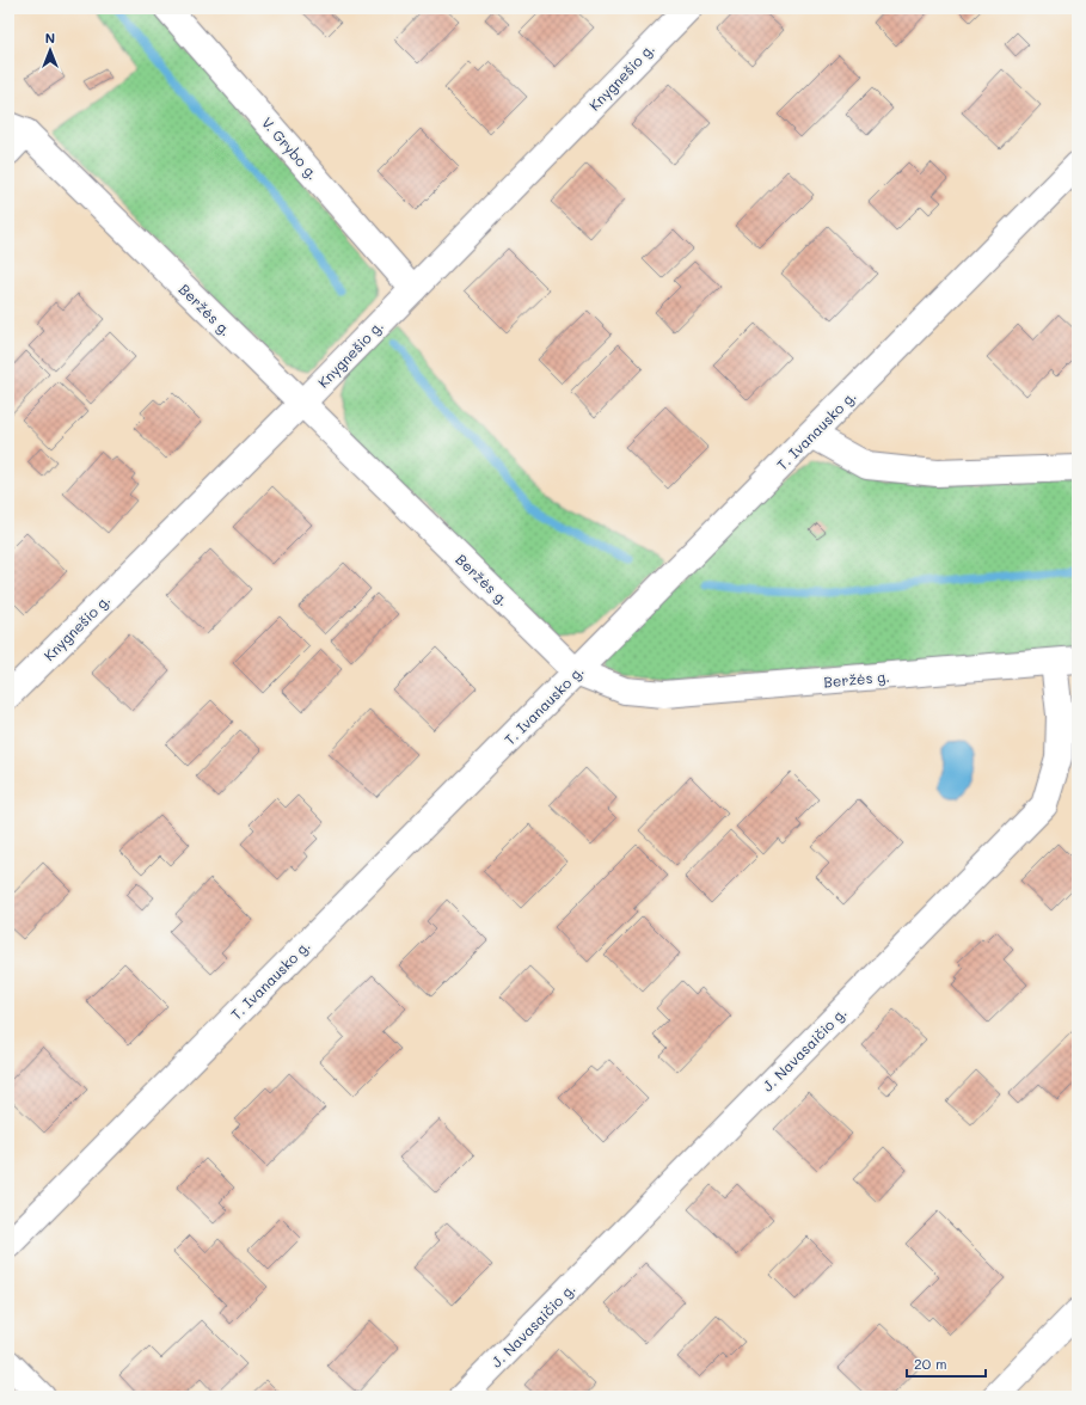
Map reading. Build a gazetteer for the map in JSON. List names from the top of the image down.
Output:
{
  "streets": {
    "street": [
      "Knygnešio g.",
      "V. Grybo g.",
      "Beržės g.",
      "T. Ivanausko g.",
      "J. Navasaičio g."
    ]
  },
  "crossings": [
    ["Knygnešio g.", "V. Grybo g."],
    ["Knygnešio g.", "Beržės g."],
    ["Beržės g.", "T. Ivanausko g."],
    ["Beržės g.", "J. Navasaičio g."]
  ],
  "scale_bar": "20 m",
  "north": "top"
}
